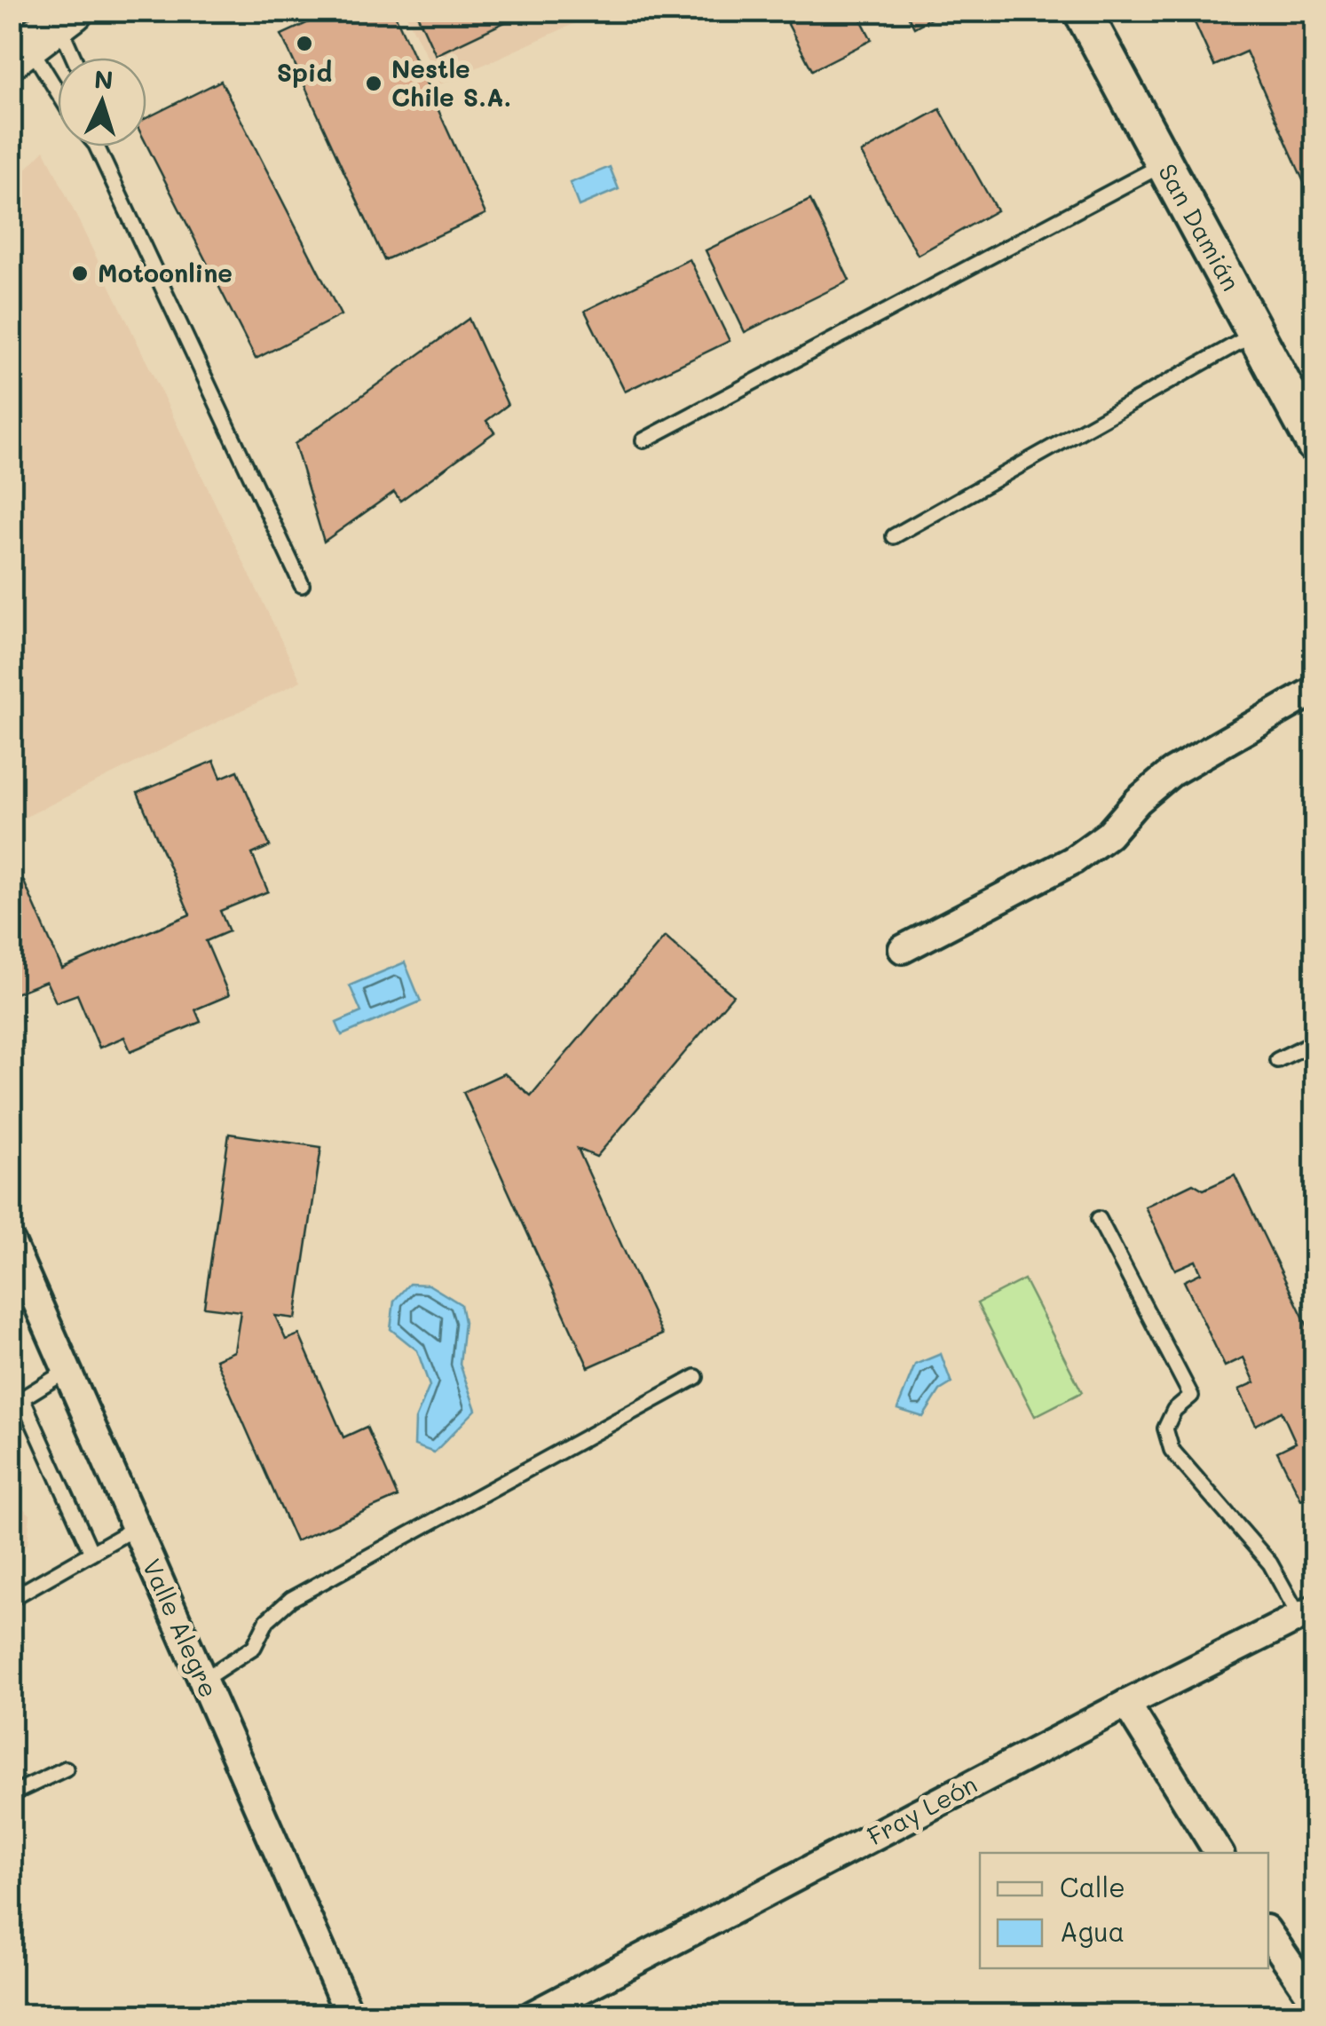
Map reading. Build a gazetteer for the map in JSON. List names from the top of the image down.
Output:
{
  "streets": {
    "main road": ["San Damián"],
    "street": ["Valle Alegre", "Fray León"]
  },
  "places": ["Spid", "Nestle Chile S.A.", "Motoonline"],
  "legend": ["Calle", "Agua"],
  "north": "top"
}
